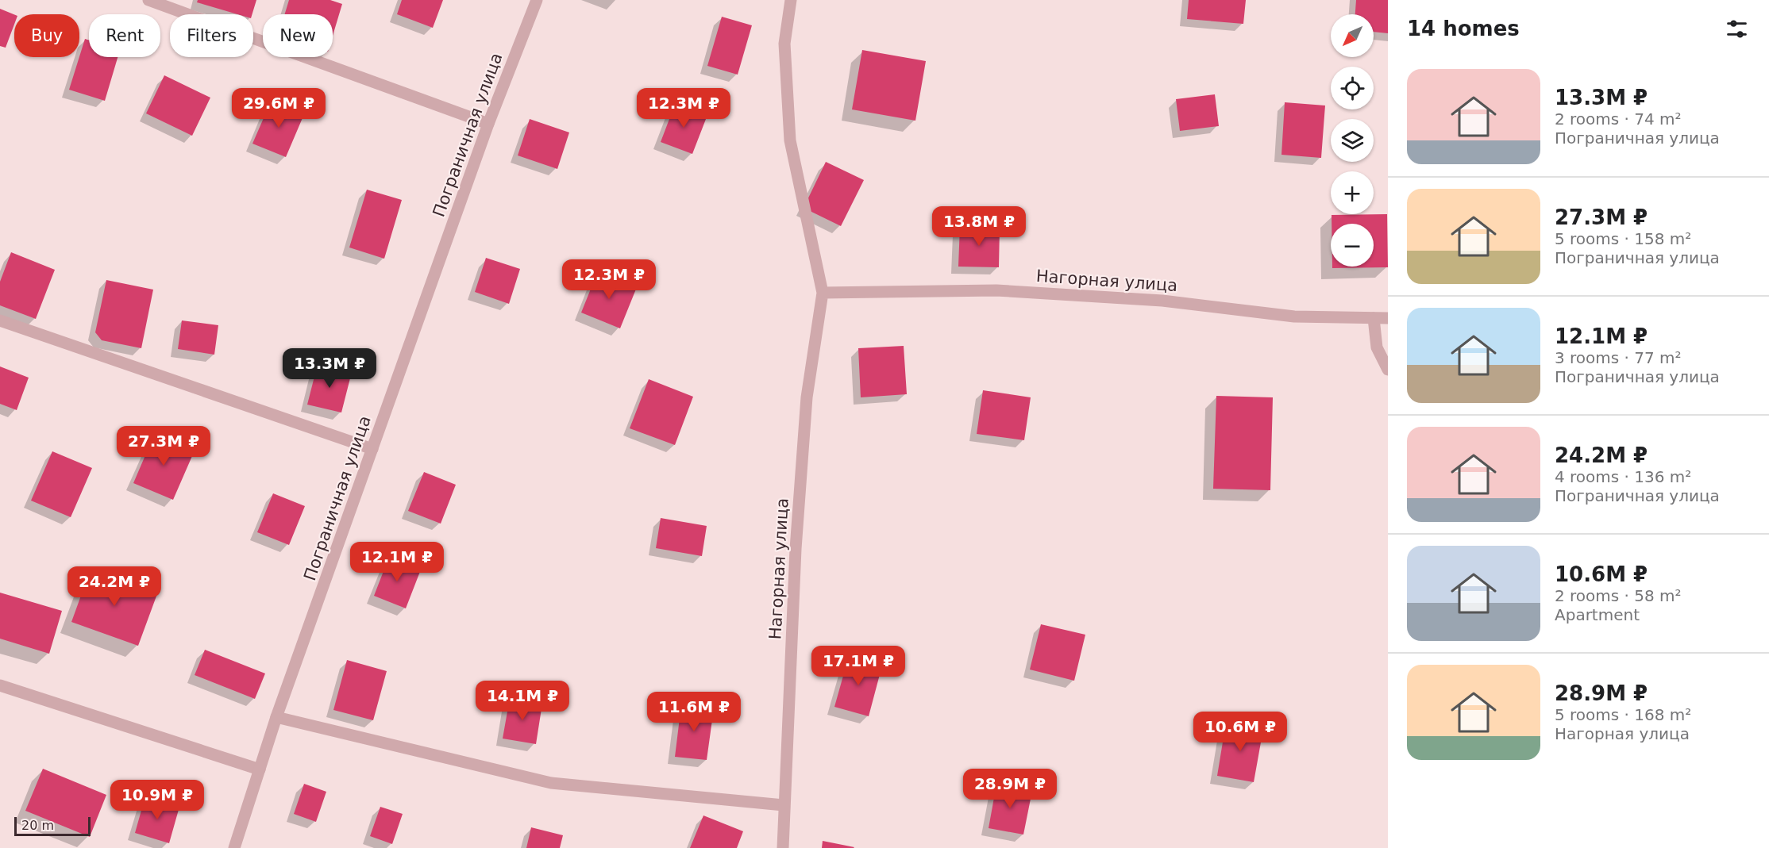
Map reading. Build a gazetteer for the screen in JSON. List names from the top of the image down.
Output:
{
  "streets": {
    "street": ["Пограничная улица", "Нагорная улица"]
  },
  "scale_bar": "20 m",
  "north": "bottom left",
  "page": {
    "heading": "14 homes",
    "map_buttons": ["+", "−"],
    "chip": [
      "Buy",
      "Rent",
      "Filters",
      "New"
    ],
    "list": [
      {
        "name": "13.3M ₽",
        "note": "2 rooms · 74 m² · Пограничная улица"
      },
      {
        "name": "27.3M ₽",
        "note": "5 rooms · 158 m² · Пограничная улица"
      },
      {
        "name": "12.1M ₽",
        "note": "3 rooms · 77 m² · Пограничная улица"
      },
      {
        "name": "24.2M ₽",
        "note": "4 rooms · 136 m² · Пограничная улица"
      },
      {
        "name": "10.6M ₽",
        "note": "2 rooms · 58 m² · Apartment"
      },
      {
        "name": "28.9M ₽",
        "note": "5 rooms · 168 m² · Нагорная улица"
      }
    ],
    "price": [
      "29.6M ₽",
      "12.3M ₽",
      "13.8M ₽",
      "12.3M ₽",
      "13.3M ₽",
      "27.3M ₽",
      "12.1M ₽",
      "24.2M ₽",
      "17.1M ₽",
      "14.1M ₽",
      "11.6M ₽",
      "10.6M ₽",
      "28.9M ₽",
      "10.9M ₽"
    ],
    "scale": "20 m"
  }
}
